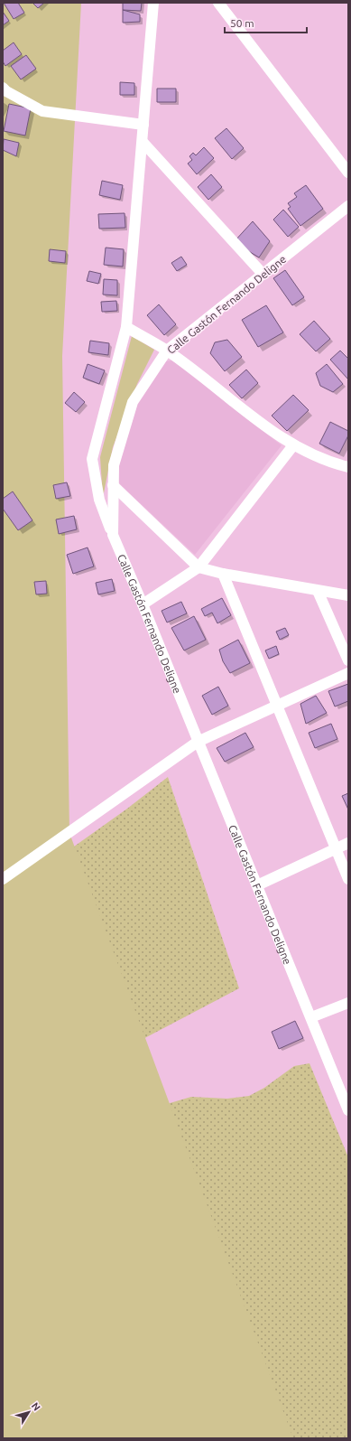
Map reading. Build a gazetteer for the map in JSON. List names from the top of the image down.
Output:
{
  "streets": {
    "street": ["Calle Gastón Fernando Deligne"]
  },
  "scale_bar": "50 m",
  "north": "top right"
}
